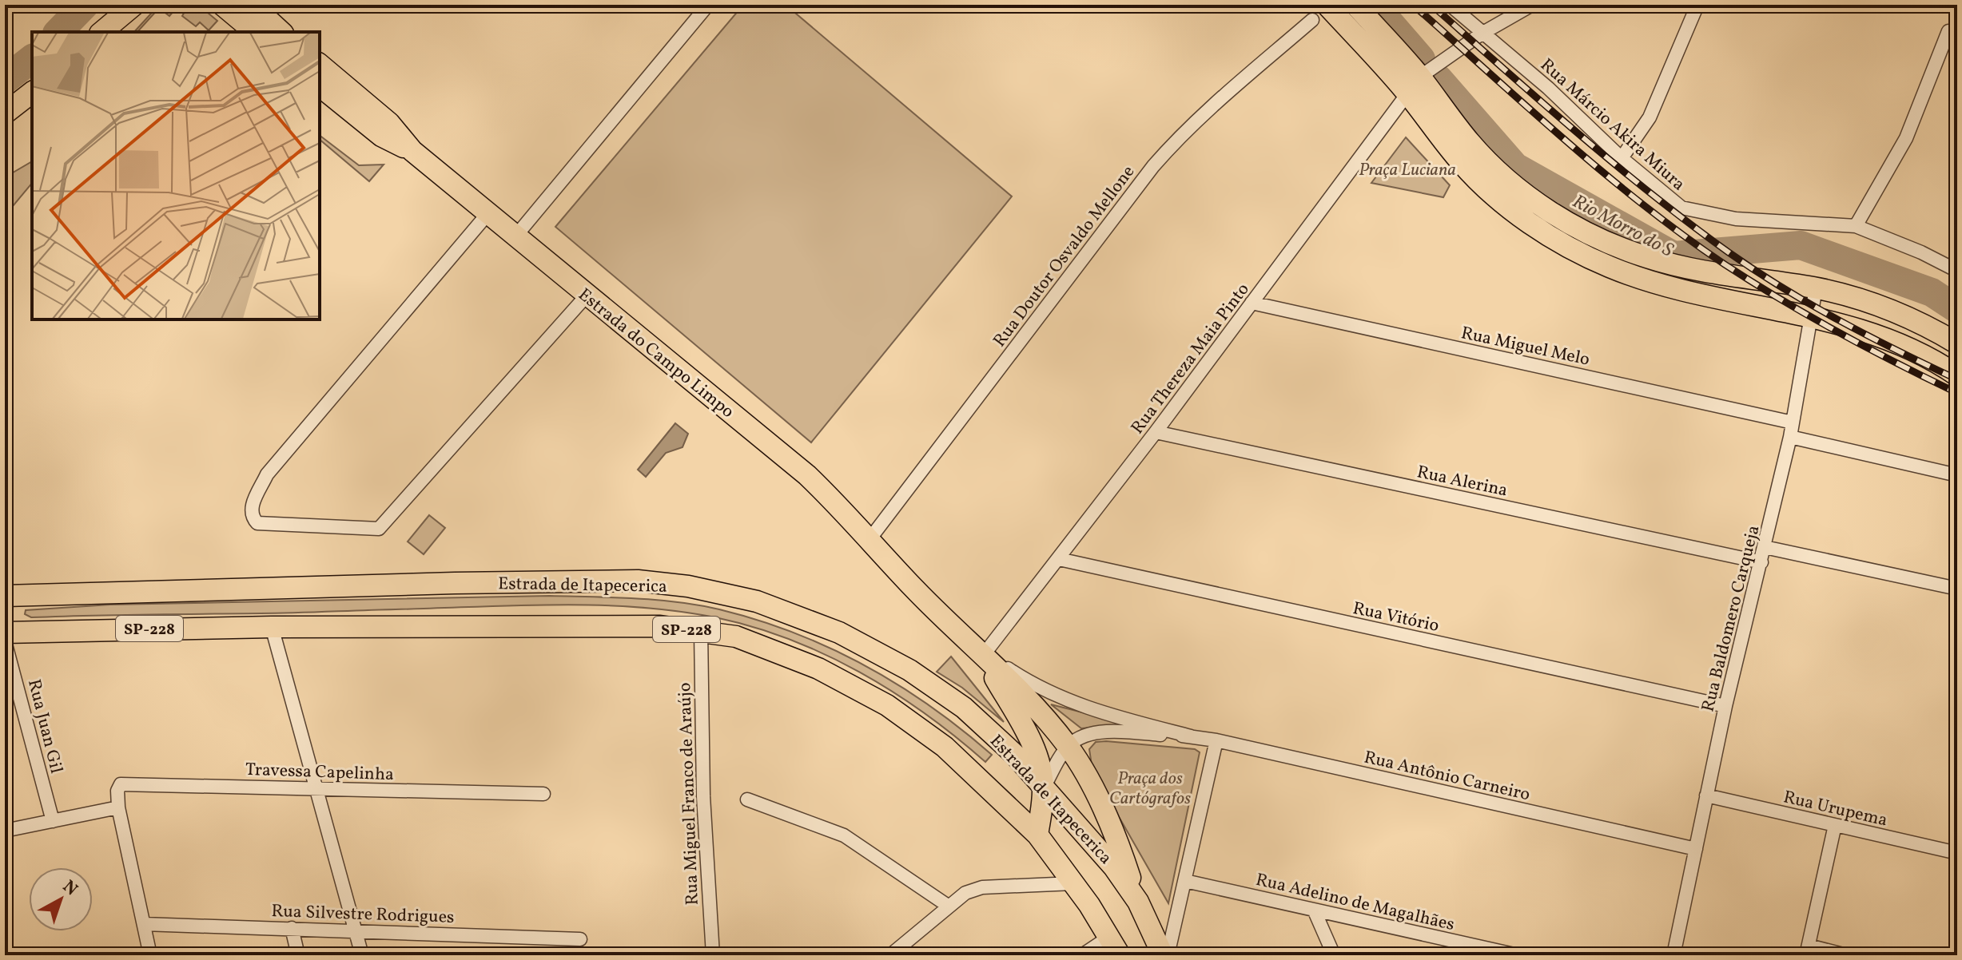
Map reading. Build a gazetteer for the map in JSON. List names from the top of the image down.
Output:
{
  "streets": {
    "main road": ["Estrada do Campo Limpo", "Estrada de Itapecerica", "SP-228"],
    "street": [
      "Rua Márcio Akira Miura",
      "Rua Doutor Osvaldo Mellone",
      "Rua Miguel Melo",
      "Rua Thereza Maia Pinto",
      "Rua Alerina",
      "Rua Vitório",
      "Rua Baldomero Carqueja",
      "Rua Juan Gil",
      "Travessa Capelinha",
      "Rua Antônio Carneiro",
      "Rua Miguel Franco de Araújo",
      "Rua Urupema",
      "Rua Adelino de Magalhães",
      "Rua Silvestre Rodrigues"
    ]
  },
  "crossings": [
    ["Rua Márcio Akira Miura", "Rua Thereza Maia Pinto"],
    ["Rua Doutor Osvaldo Mellone", "Estrada do Campo Limpo"],
    ["Rua Miguel Melo", "Rua Thereza Maia Pinto"],
    ["Rua Miguel Melo", "Rua Baldomero Carqueja"],
    ["Estrada do Campo Limpo", "Rua Thereza Maia Pinto"],
    ["Estrada do Campo Limpo", "Estrada de Itapecerica"],
    ["Estrada do Campo Limpo", "Rua Antônio Carneiro"],
    ["Rua Thereza Maia Pinto", "Rua Alerina"],
    ["Rua Thereza Maia Pinto", "Rua Vitório"],
    ["Rua Thereza Maia Pinto", "Rua Antônio Carneiro"],
    ["Rua Alerina", "Rua Baldomero Carqueja"],
    ["Estrada de Itapecerica", "Rua Miguel Franco de Araújo"],
    ["Rua Vitório", "Rua Baldomero Carqueja"],
    ["Rua Baldomero Carqueja", "Rua Antônio Carneiro"],
    ["Rua Baldomero Carqueja", "Rua Urupema"]
  ],
  "water": ["Rio Morro do S"],
  "parks": ["Praça Luciana", "Praça dos Cartógrafos"],
  "north": "top right"
}
